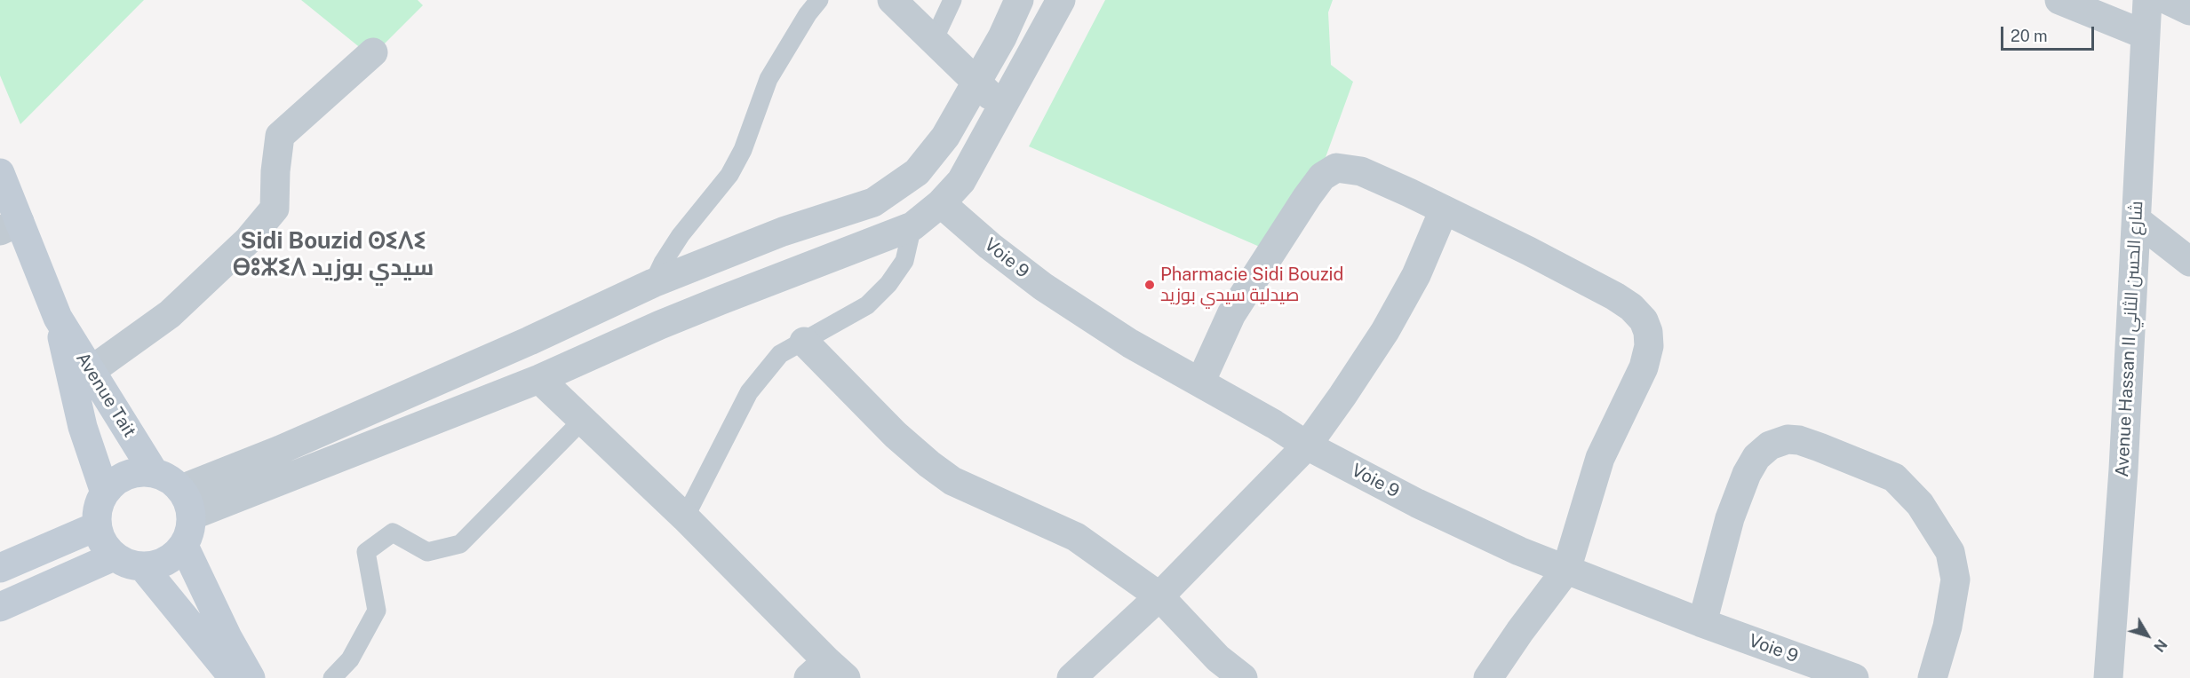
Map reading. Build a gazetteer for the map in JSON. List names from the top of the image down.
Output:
{
  "streets": {
    "street": ["Voie 9", "Avenue Hassan II شارع الحسن الثاني", "Avenue Tait"]
  },
  "districts": ["Sidi Bouzid ⵙⵉⴷⵉ ⴱⵓⵣⵉⴷ سيدي بوزيد"],
  "places": ["Pharmacie Sidi Bouzid صيدلية سيدي بوزيد"],
  "scale_bar": "20 m",
  "north": "bottom right"
}
